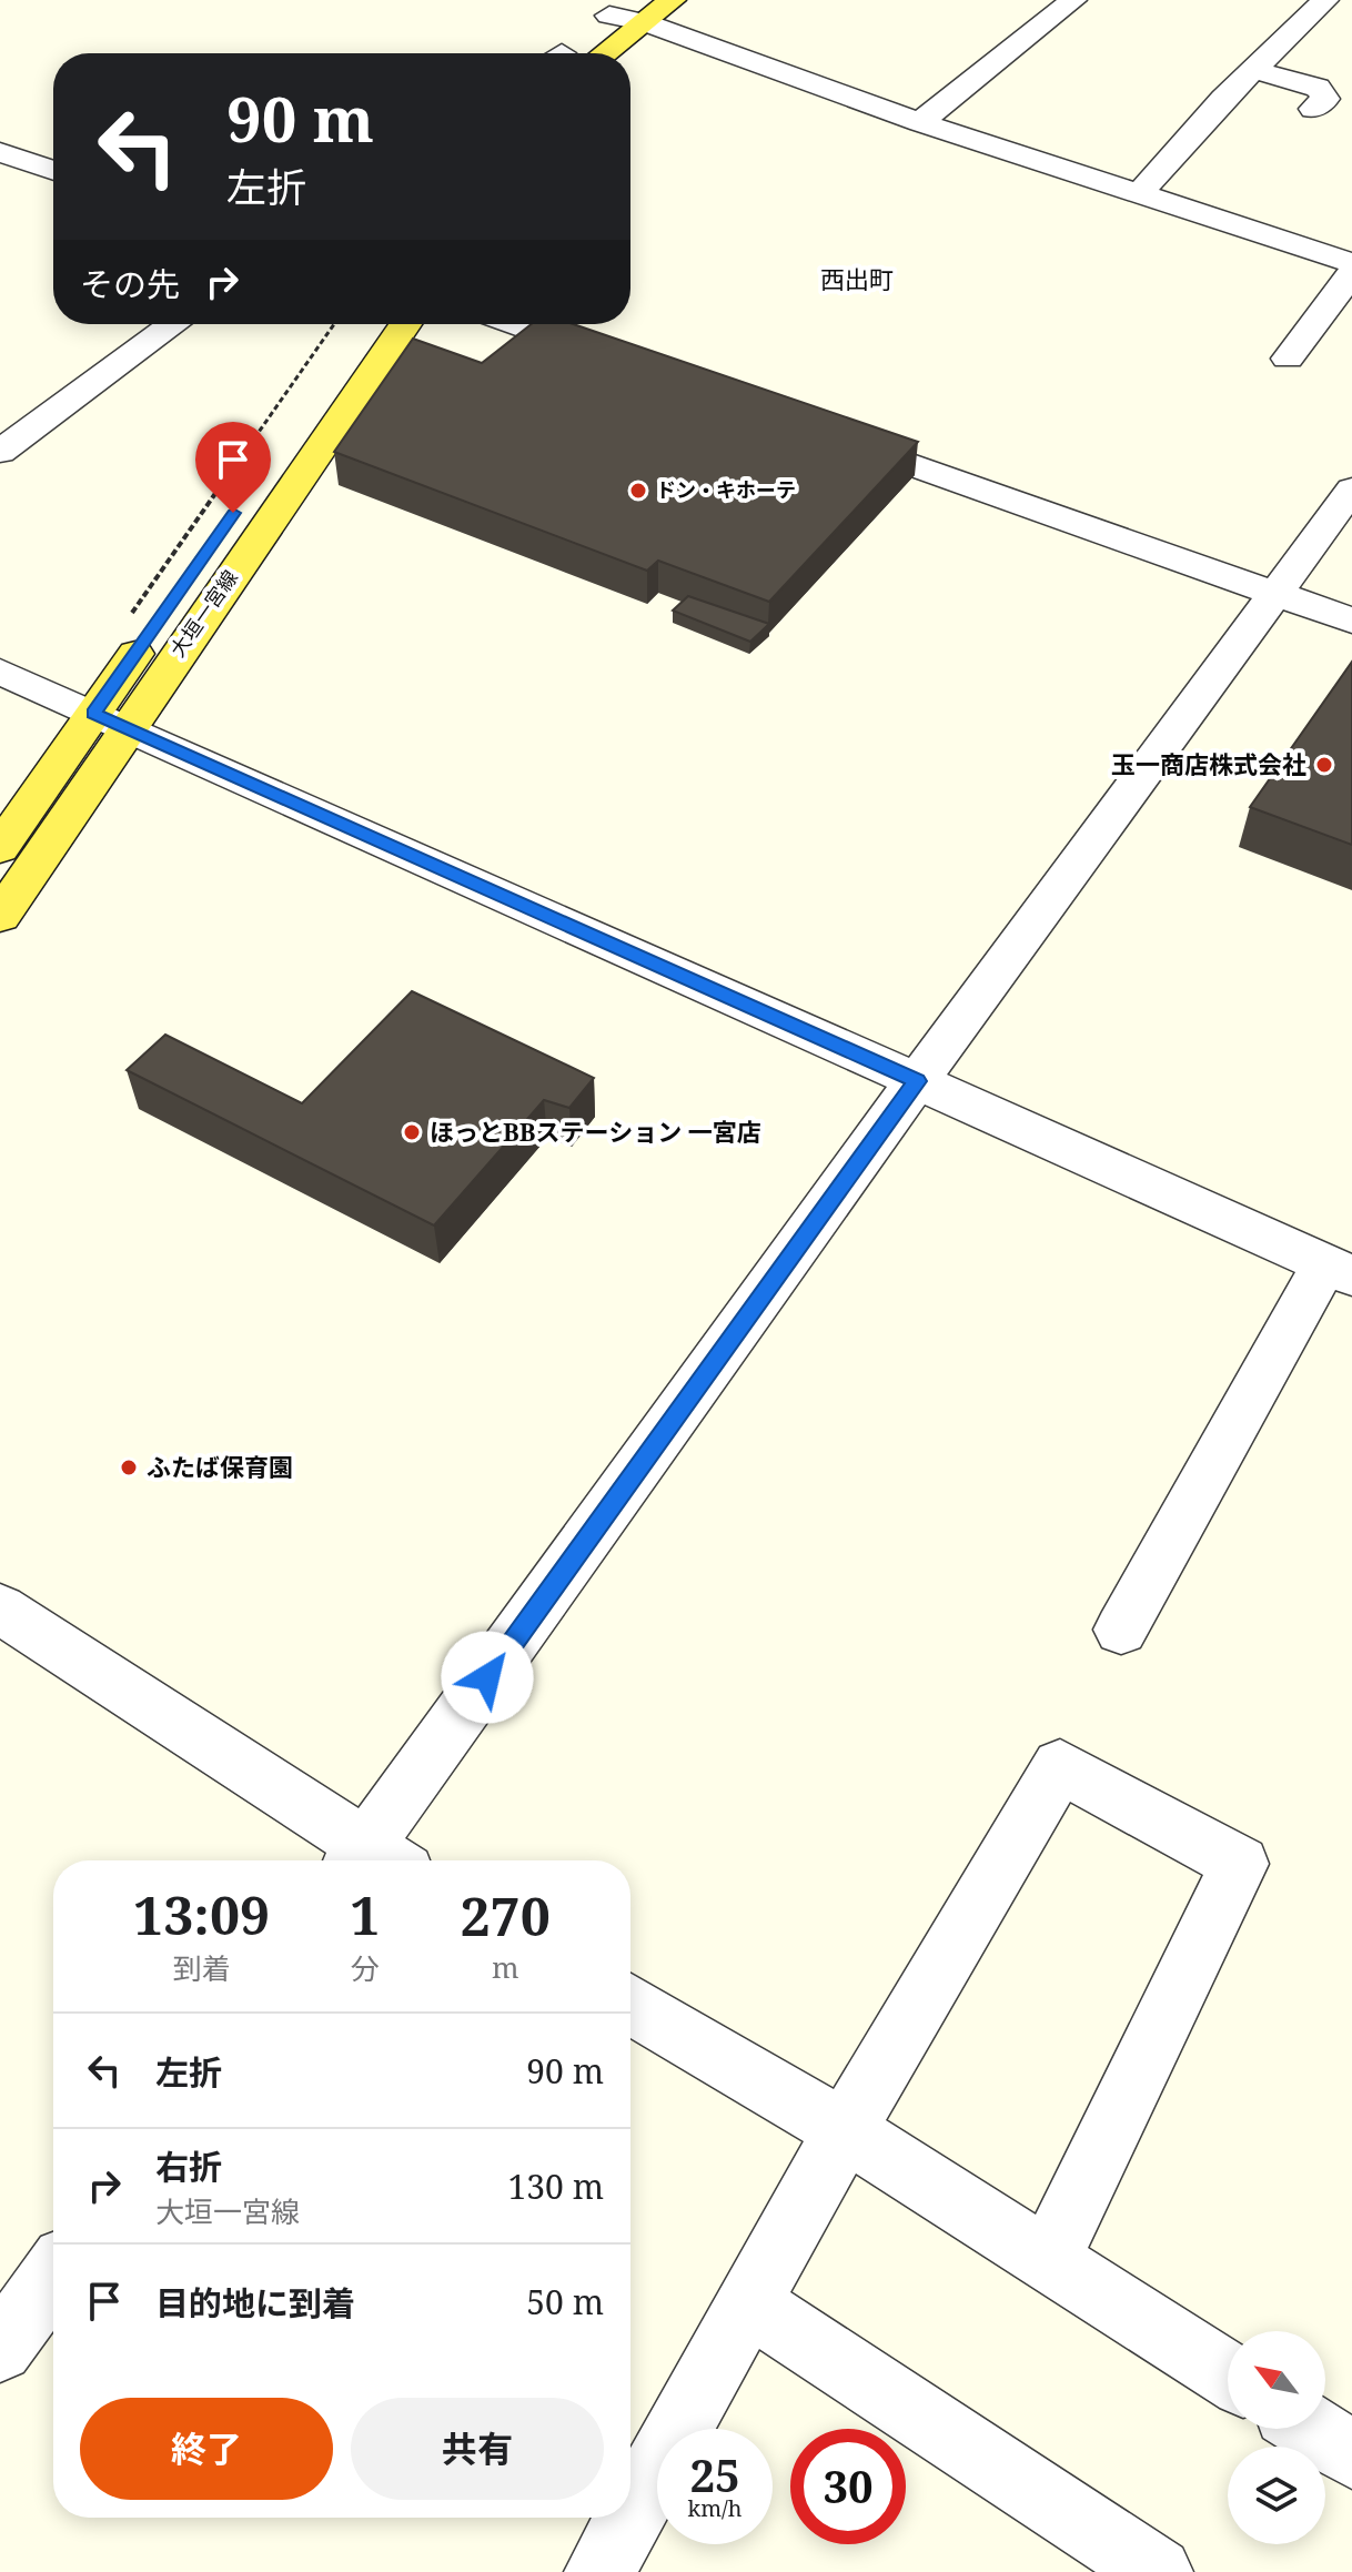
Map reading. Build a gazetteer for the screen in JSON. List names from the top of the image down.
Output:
{
  "streets": {
    "main road": ["大垣一宮線"]
  },
  "districts": ["西出町"],
  "places": [
    "ドン・キホーテ",
    "玉一商店株式会社",
    "ほっとBBステーション 一宮店",
    "ふたば保育園"
  ],
  "north": "top left",
  "page": {
    "turn": ["90 m", "左折"],
    "then": "その先",
    "eta": [
      "13:09",
      "到着",
      "1",
      "分",
      "270",
      "m"
    ],
    "list": [
      {
        "name": "左折",
        "value": "90 m"
      },
      {
        "name": "右折",
        "note": "大垣一宮線",
        "value": "130 m"
      },
      {
        "name": "目的地に到着",
        "value": "50 m"
      }
    ],
    "buttons": ["終了", "共有"],
    "speed": "25 km/h",
    "limit": "30"
  }
}
